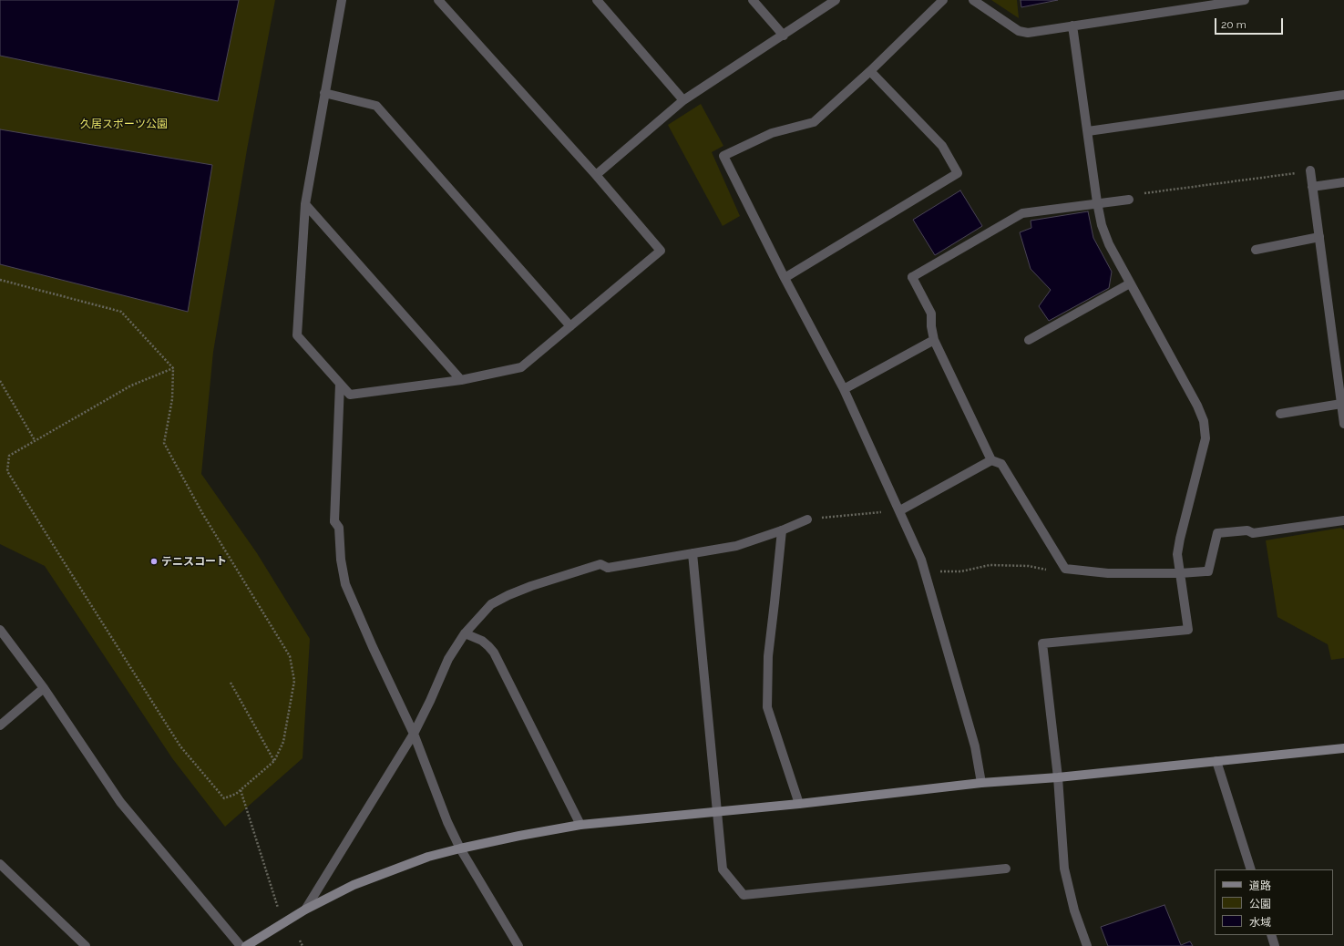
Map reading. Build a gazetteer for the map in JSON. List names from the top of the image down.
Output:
{
  "parks": ["久居スポーツ公園"],
  "places": ["テニスコート"],
  "legend": ["道路", "公園", "水域"],
  "scale_bar": "20 m"
}
